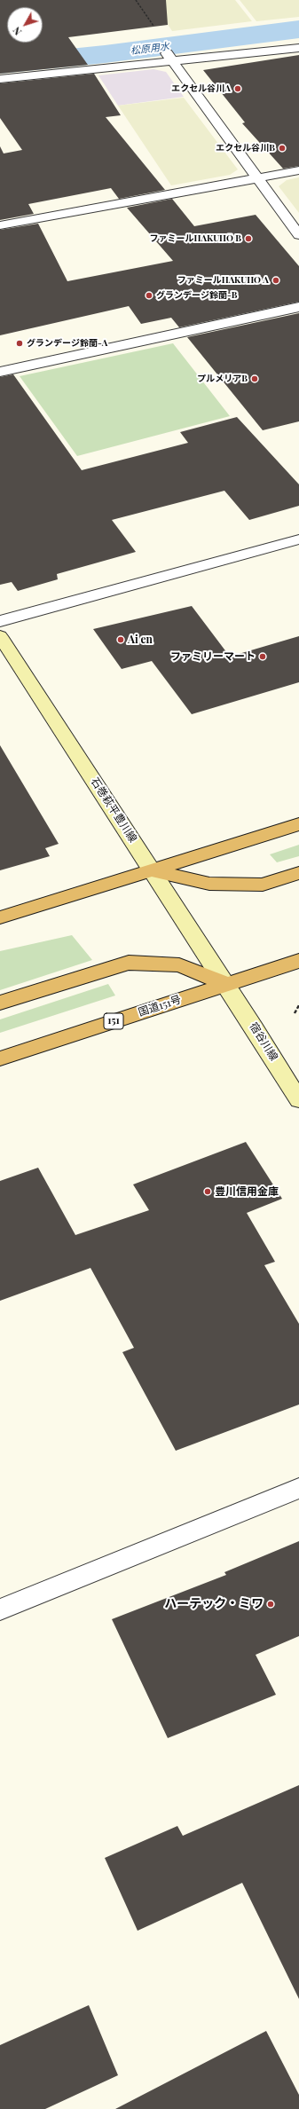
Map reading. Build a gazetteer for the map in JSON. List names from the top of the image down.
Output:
{
  "streets": {
    "highway": ["国道151号", "151"],
    "main road": ["石巻萩平豊川線", "宿谷川線"]
  },
  "crossings": [
    ["石巻萩平豊川線", "国道151号"],
    ["石巻萩平豊川線", "宿谷川線"],
    ["国道151号", "宿谷川線"]
  ],
  "water": ["松原用水"],
  "places": [
    "エクセル谷川A",
    "エクセル谷川B",
    "ファミールHAKUHŌ B",
    "ファミールHAKUHŌ A",
    "グランデージ鈴蘭-B",
    "グランデージ鈴蘭-A",
    "プルメリアB",
    "Ai en",
    "ファミリーマート",
    "豊川信用金庫",
    "ハーテック・ミワ"
  ],
  "north": "bottom left"
}
